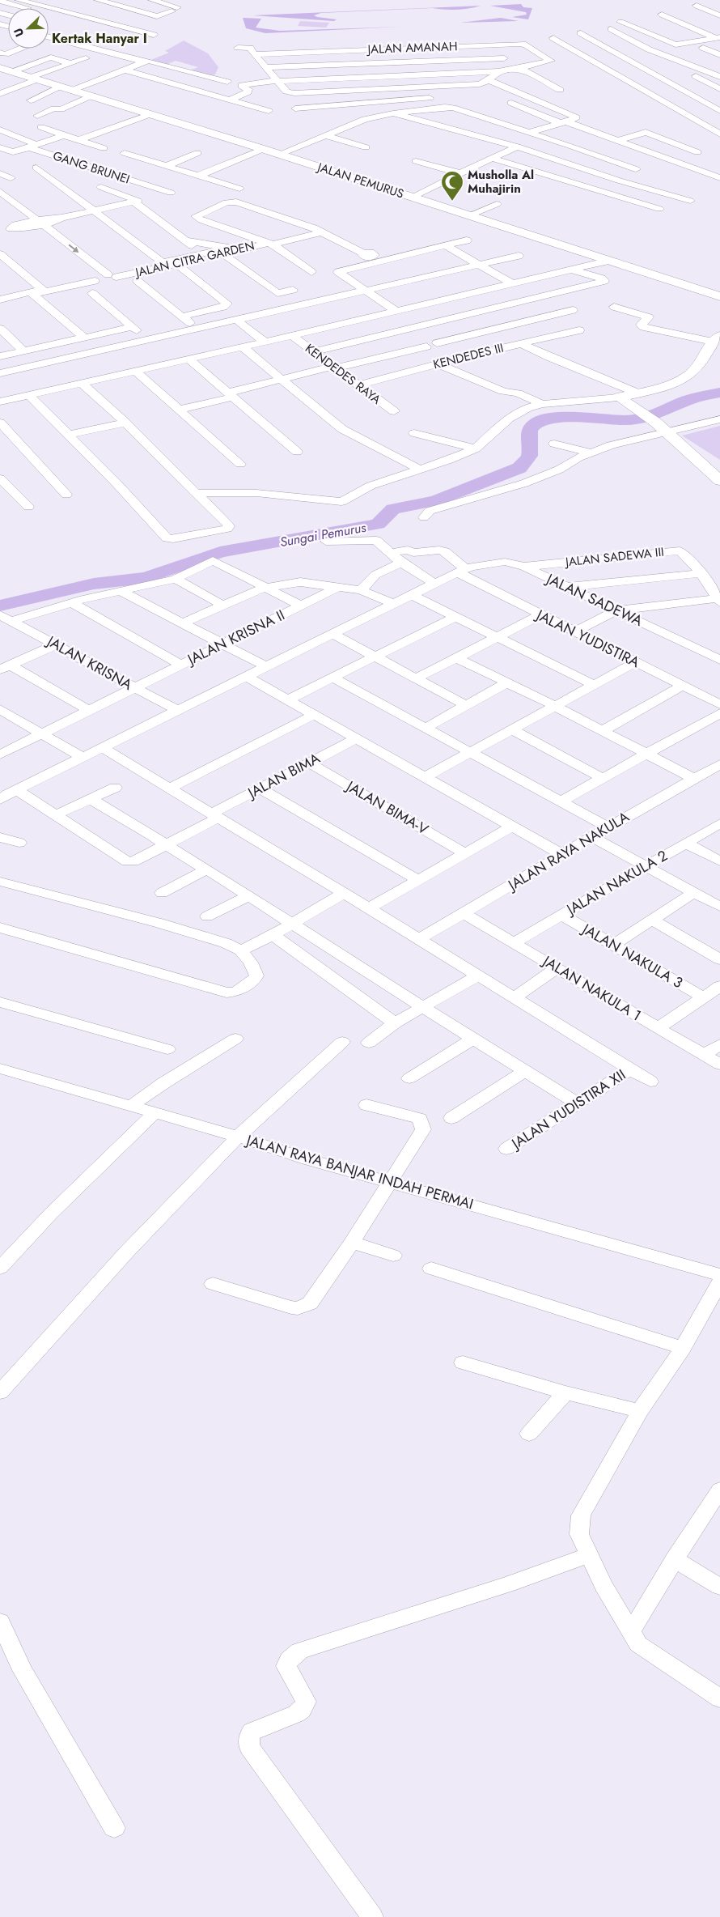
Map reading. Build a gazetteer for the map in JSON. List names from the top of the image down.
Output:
{
  "streets": {
    "street": [
      "JALAN AMANAH",
      "GANG BRUNEI",
      "JALAN PEMURUS",
      "JALAN CITRA GARDEN",
      "KENDEDES III",
      "KENDEDES RAYA",
      "JALAN SADEWA III",
      "JALAN SADEWA",
      "JALAN KRISNA II",
      "JALAN YUDISTIRA",
      "JALAN KRISNA",
      "JALAN BIMA",
      "JALAN BIMA-V",
      "JALAN RAYA NAKULA",
      "JALAN NAKULA 2",
      "JALAN NAKULA 3",
      "JALAN NAKULA 1",
      "JALAN YUDISTIRA XII",
      "JALAN RAYA BANJAR INDAH PERMAI"
    ]
  },
  "crossings": [
    ["KENDEDES III", "KENDEDES RAYA"],
    ["JALAN SADEWA III", "JALAN SADEWA"],
    ["JALAN SADEWA", "JALAN YUDISTIRA"],
    ["JALAN KRISNA II", "JALAN KRISNA"],
    ["JALAN BIMA", "JALAN BIMA-V"],
    ["JALAN RAYA NAKULA", "JALAN NAKULA 1"],
    ["JALAN NAKULA 2", "JALAN NAKULA 3"],
    ["JALAN NAKULA 2", "JALAN NAKULA 1"]
  ],
  "districts": ["Kertak Hanyar I"],
  "water": ["Sungai Pemurus"],
  "places": {
    "mosque": ["Musholla Al Muhajirin"]
  },
  "north": "bottom left"
}
